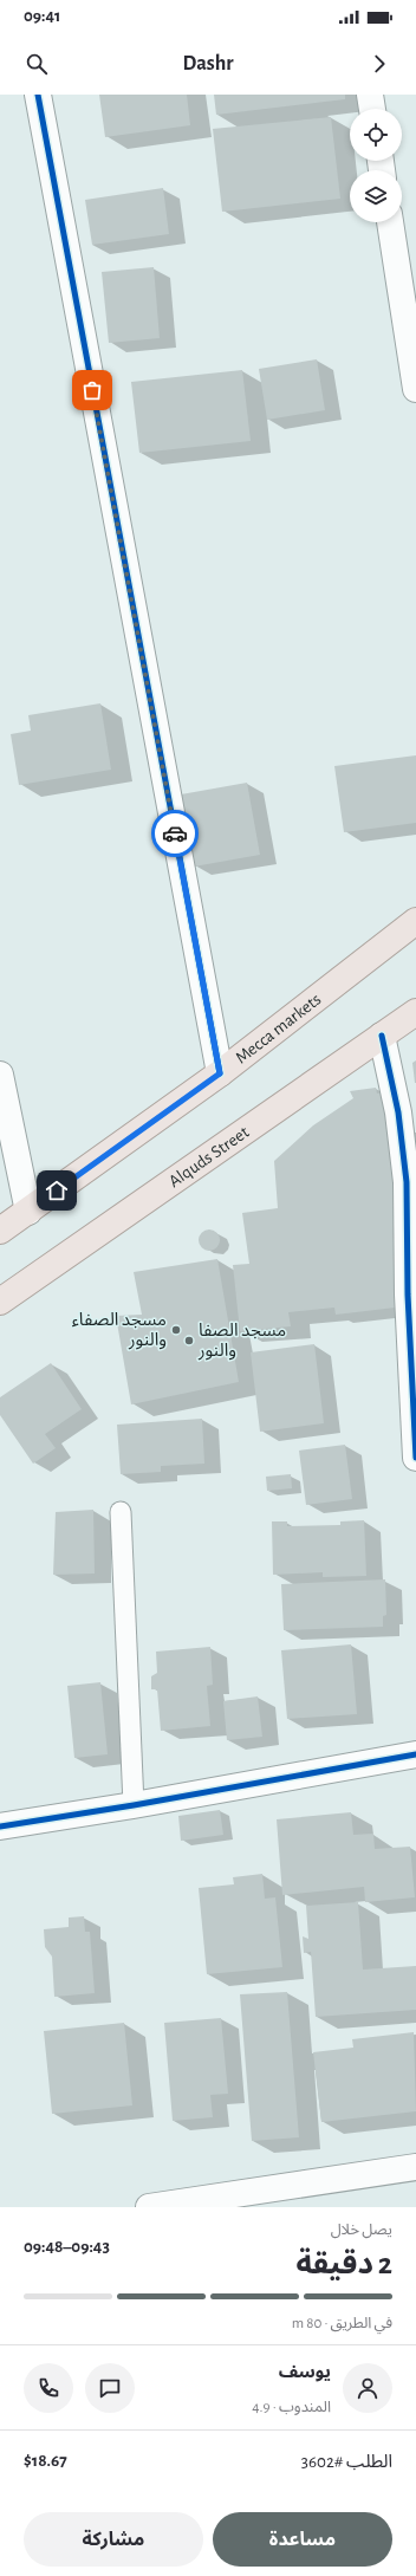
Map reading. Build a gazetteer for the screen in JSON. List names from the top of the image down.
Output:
{
  "streets": {
    "main road": ["Mecca markets", "Alquds Street"]
  },
  "places": ["مسجد الصفاء والنور", "مسجد الصفا والنور"],
  "page": {
    "status": "09:41",
    "header": "Dashr",
    "heading": ["2 دقيقة", "يصل خلال", "09:43–09:48"],
    "panel": [
      "يوسف",
      "المندوب · 4.9",
      "الطلب #3602",
      "$18.67"
    ],
    "bar": "في الطريق · 80 m",
    "buttons": ["مساعدة", "مشاركة"]
  }
}
